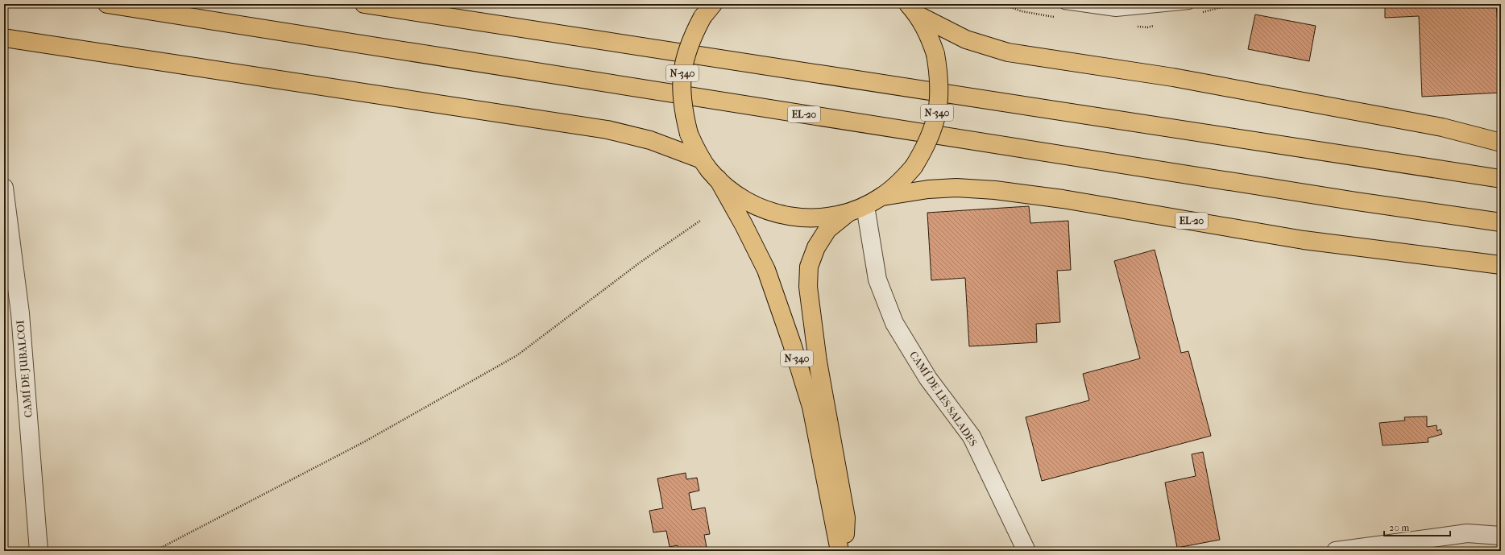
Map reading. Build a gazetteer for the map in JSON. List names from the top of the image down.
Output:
{
  "streets": {
    "highway": ["N-340", "EL-20"],
    "street": ["CAMÍ DE JUBALCOI", "CAMÍ DE LES SALADES"]
  },
  "crossings": [
    ["N-340", "EL-20"],
    ["N-340", "CAMÍ DE LES SALADES"]
  ],
  "scale_bar": "20 m"
}
